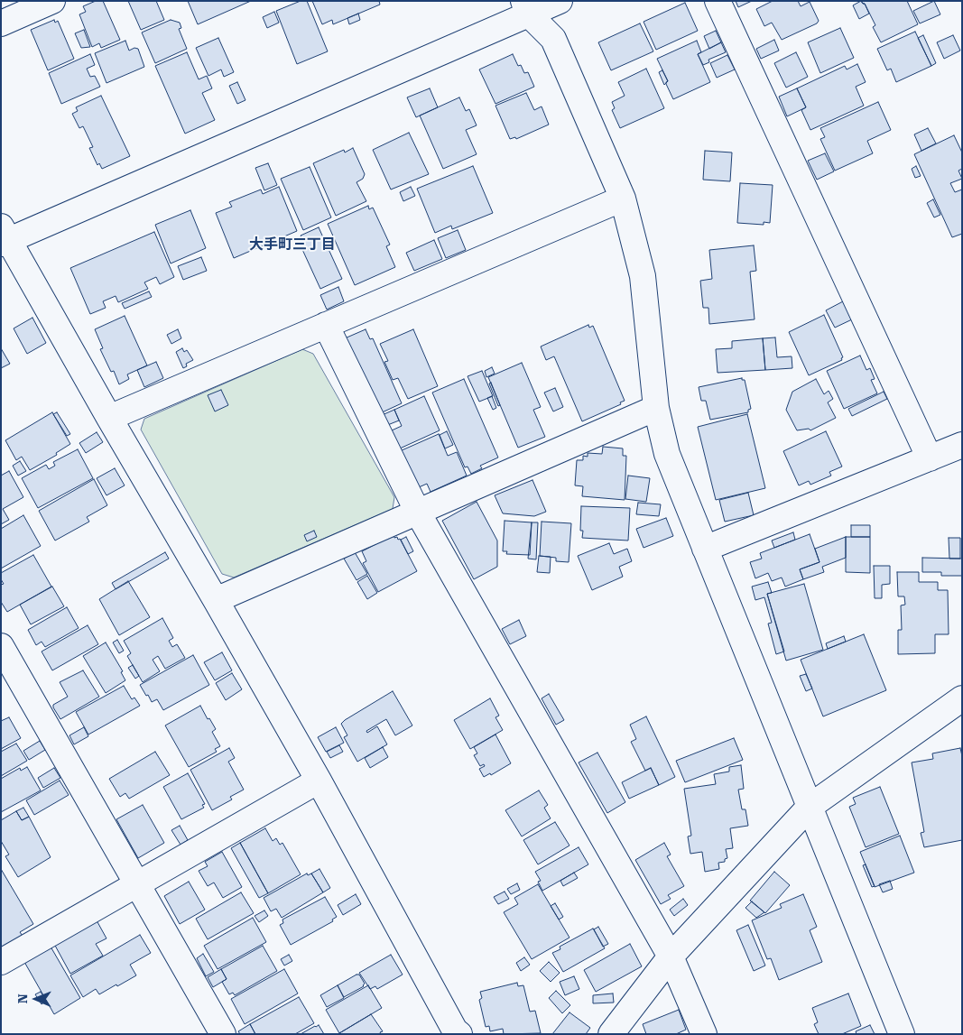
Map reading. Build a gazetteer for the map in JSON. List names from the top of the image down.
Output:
{
  "districts": ["大手町三丁目"],
  "north": "left"
}
